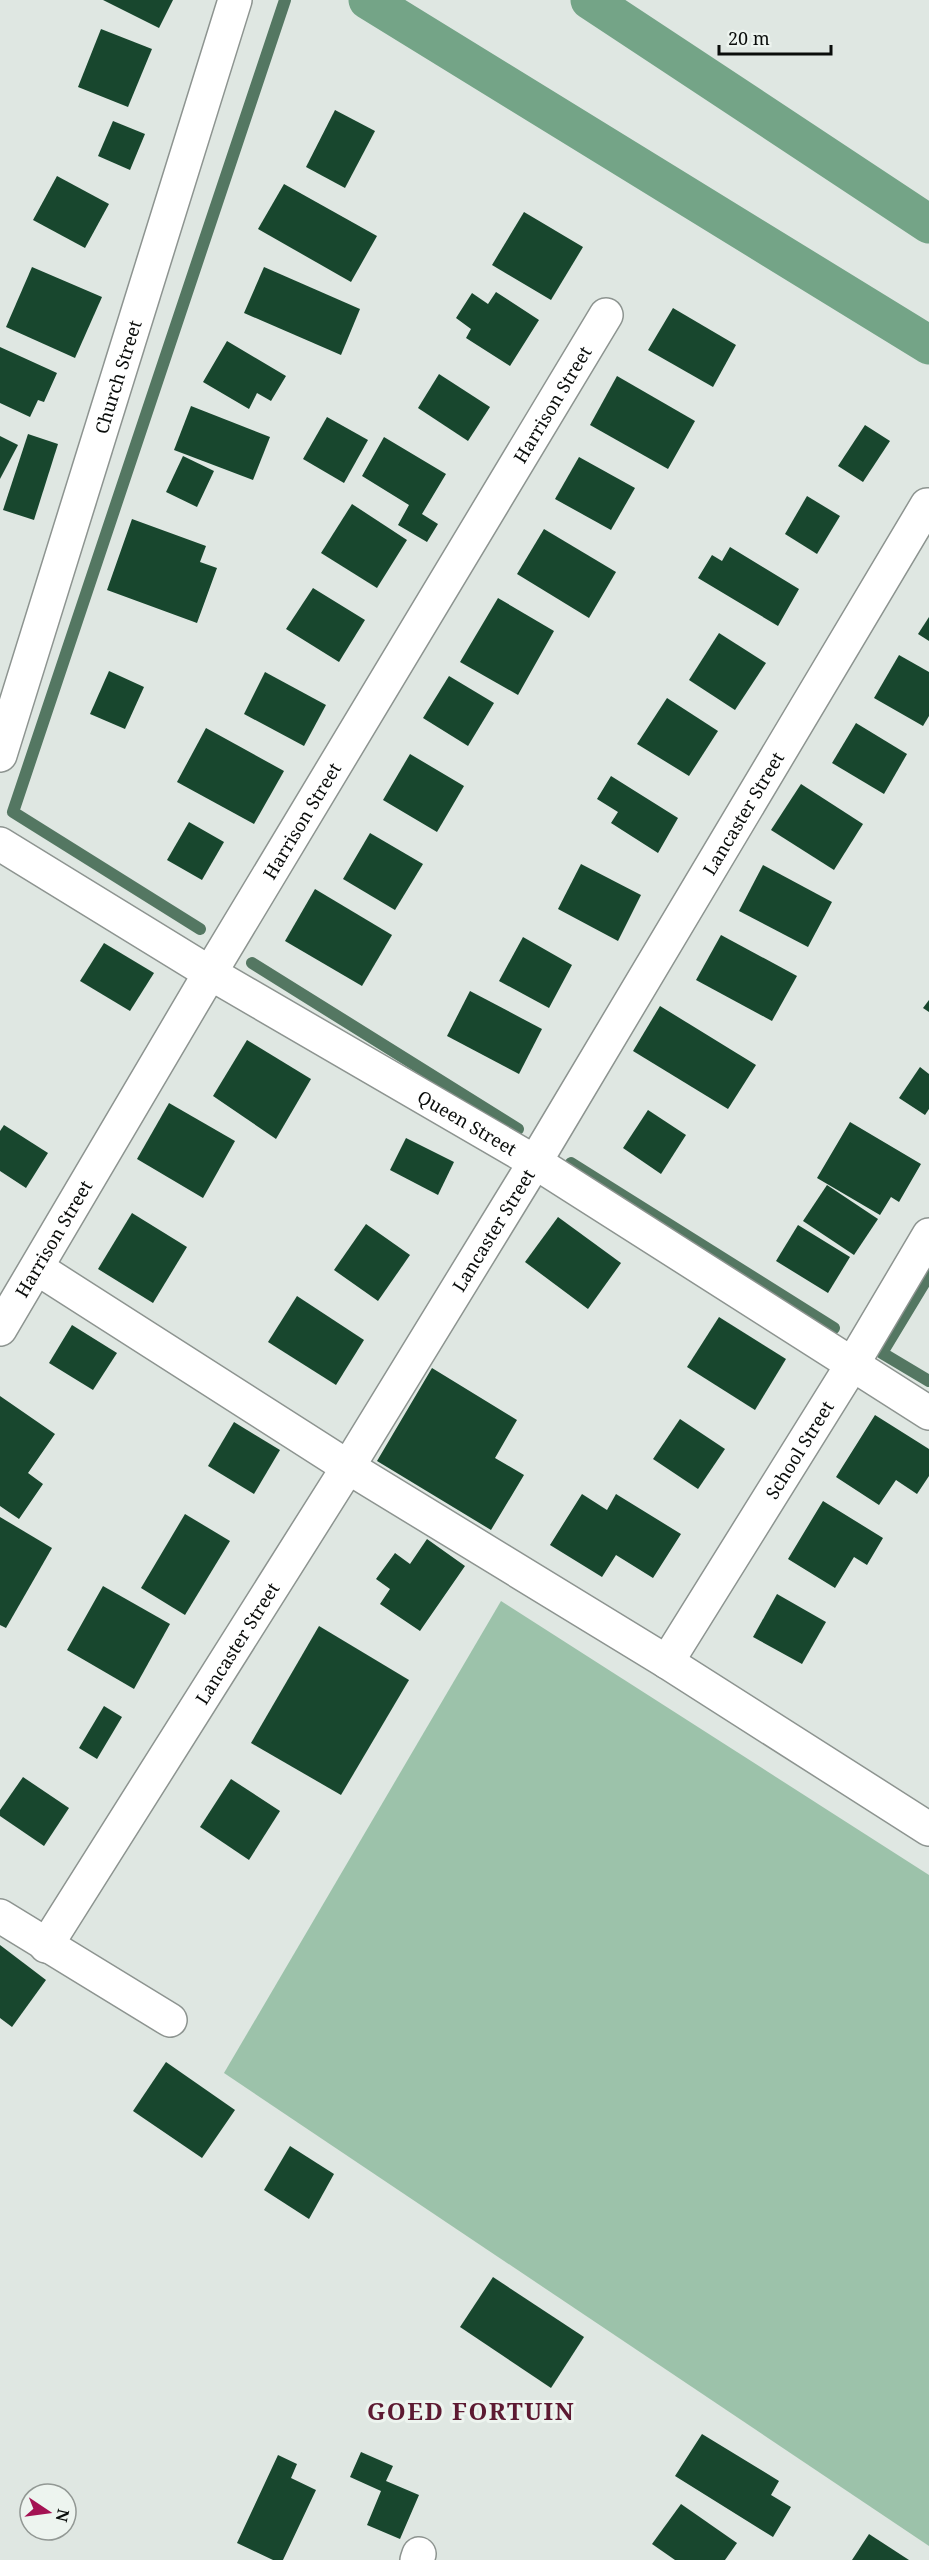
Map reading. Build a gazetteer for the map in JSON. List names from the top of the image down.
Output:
{
  "streets": {
    "street": [
      "Church Street",
      "Harrison Street",
      "Lancaster Street",
      "Queen Street",
      "School Street"
    ]
  },
  "crossings": [
    ["Harrison Street", "Queen Street"],
    ["Lancaster Street", "Queen Street"],
    ["Queen Street", "School Street"]
  ],
  "districts": ["GOED FORTUIN"],
  "scale_bar": "20 m",
  "north": "right"
}
